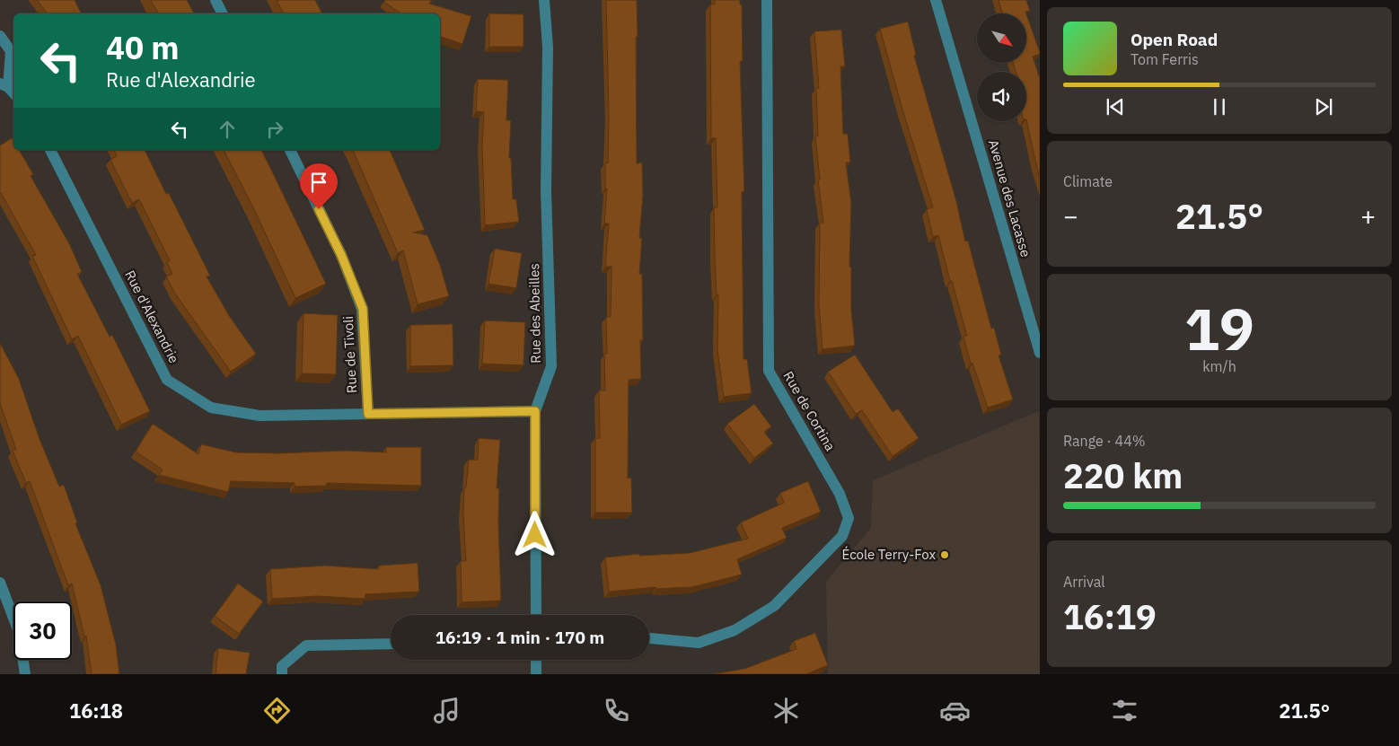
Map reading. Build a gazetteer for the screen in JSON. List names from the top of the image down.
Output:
{
  "streets": {
    "street": [
      "Avenue des Lacasse",
      "Rue des Abeilles",
      "Rue d'Alexandrie",
      "Rue de Tivoli",
      "Rue de Cortina"
    ]
  },
  "crossings": [
    ["Rue des Abeilles", "Rue d'Alexandrie"],
    ["Rue d'Alexandrie", "Rue de Tivoli"]
  ],
  "places": ["École Terry-Fox"],
  "north": "bottom right",
  "page": {
    "turn": ["40 m", "Rue d'Alexandrie"],
    "song": ["Open Road", "Tom Ferris"],
    "tile": [
      "Climate",
      ["19", "km/h"],
      ["Range · 44%", "220 km"],
      ["Arrival", "16:19"]
    ],
    "heat": ["−", "21.5°", "+"],
    "limit": "30",
    "trip": "16:19 · 1 min · 170 m",
    "tabs": ["16:18", "21.5°"]
  }
}
